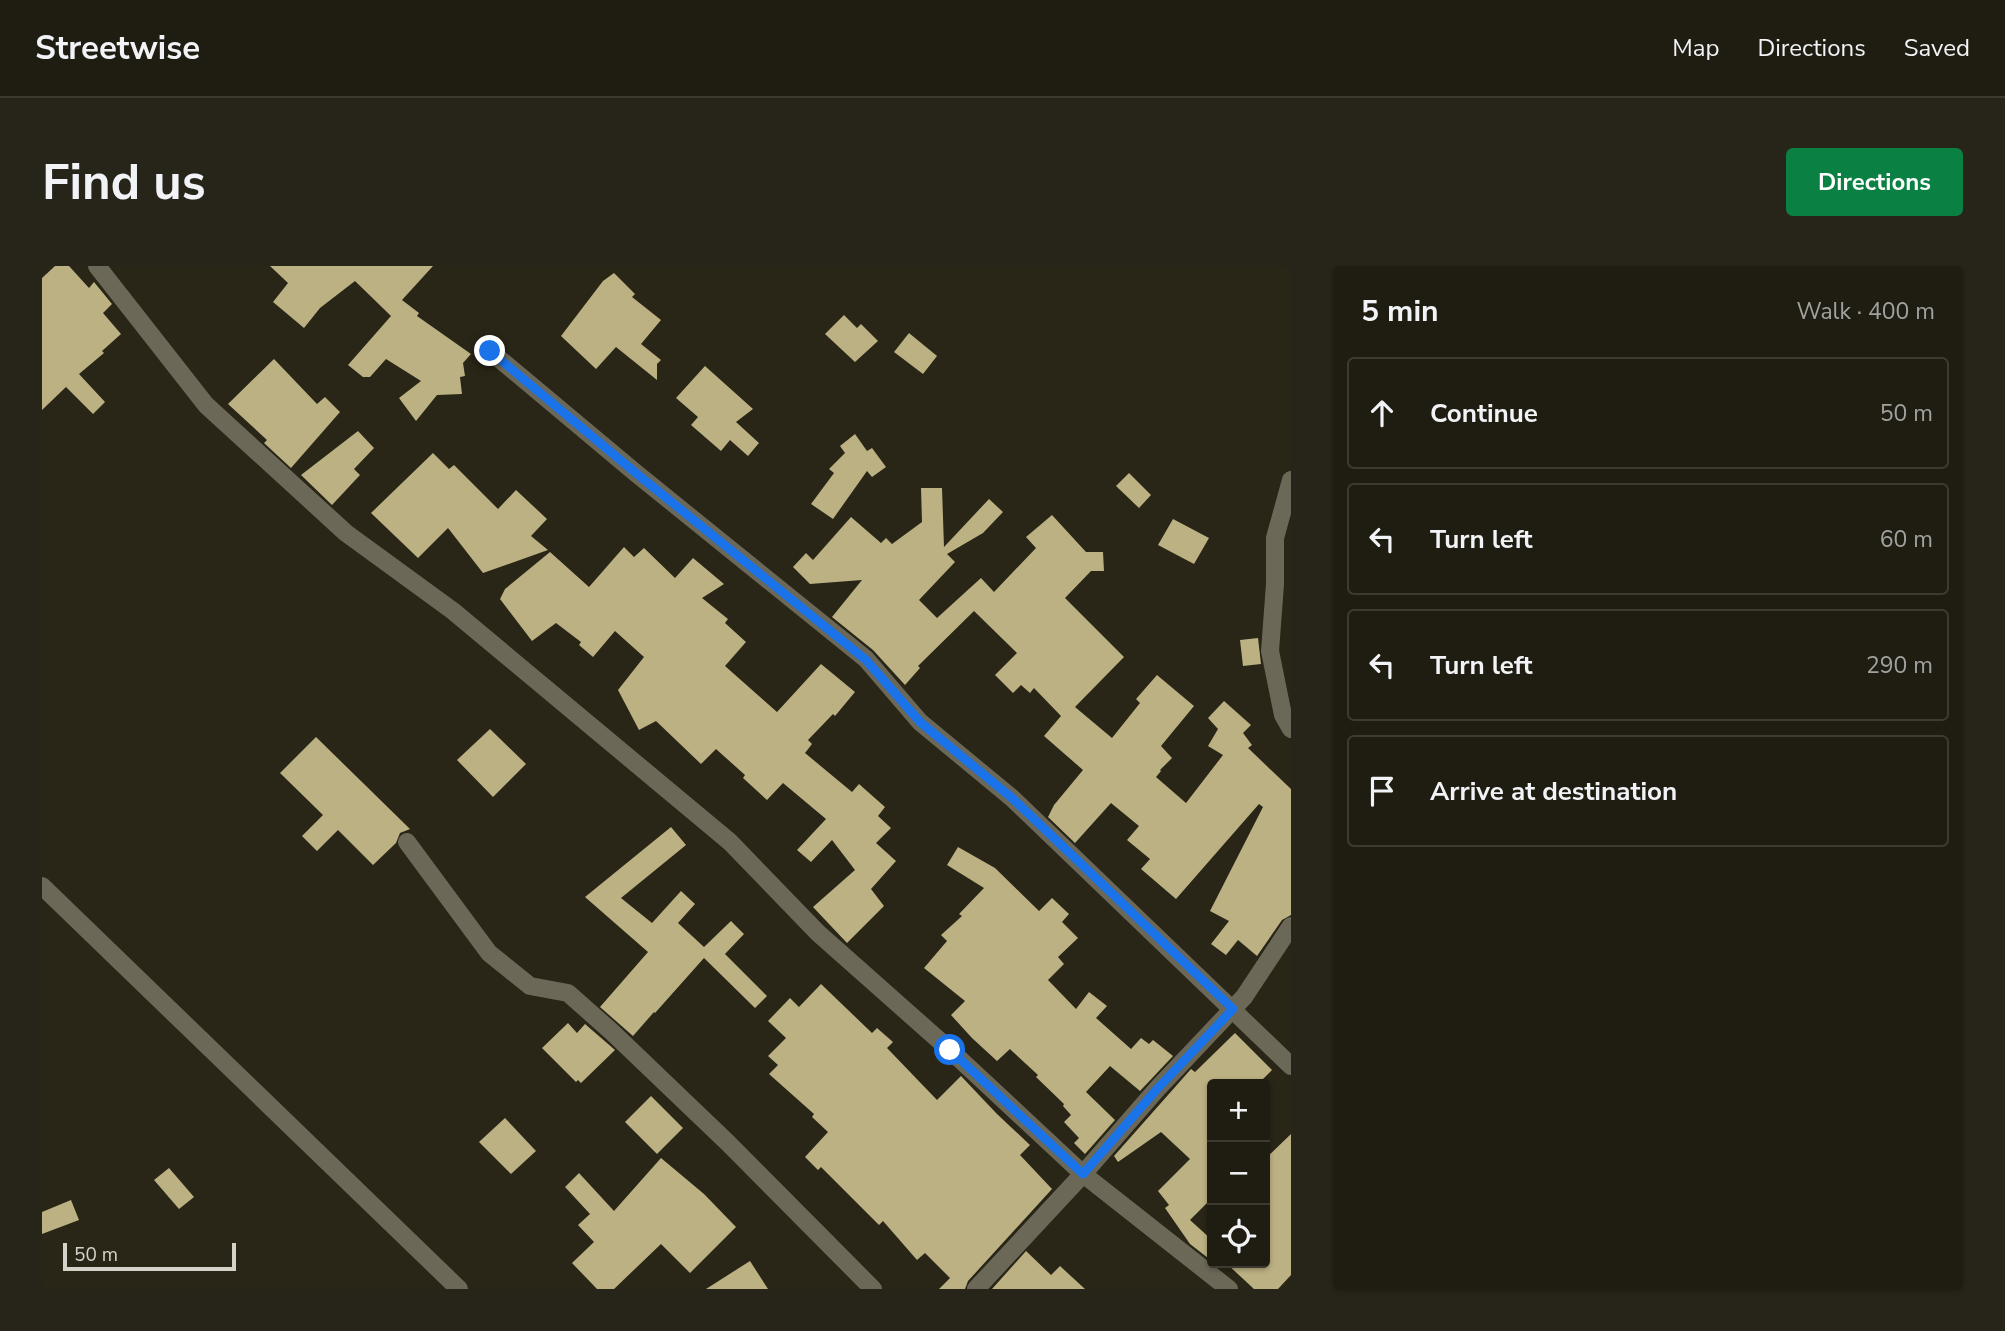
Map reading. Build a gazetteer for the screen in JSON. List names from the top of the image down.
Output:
{
  "scale_bar": "50 m",
  "page": {
    "header": "Streetwise",
    "nav": ["Map", "Directions", "Saved"],
    "buttons": "Directions",
    "title": "Find us",
    "heading": ["5 min", "Walk · 400 m"],
    "list": [
      ["Continue", "50 m"],
      ["Turn left", "60 m"],
      ["Turn left", "290 m"],
      "Arrive at destination"
    ],
    "map_buttons": ["+", "−"],
    "scale": "50 m"
  }
}
